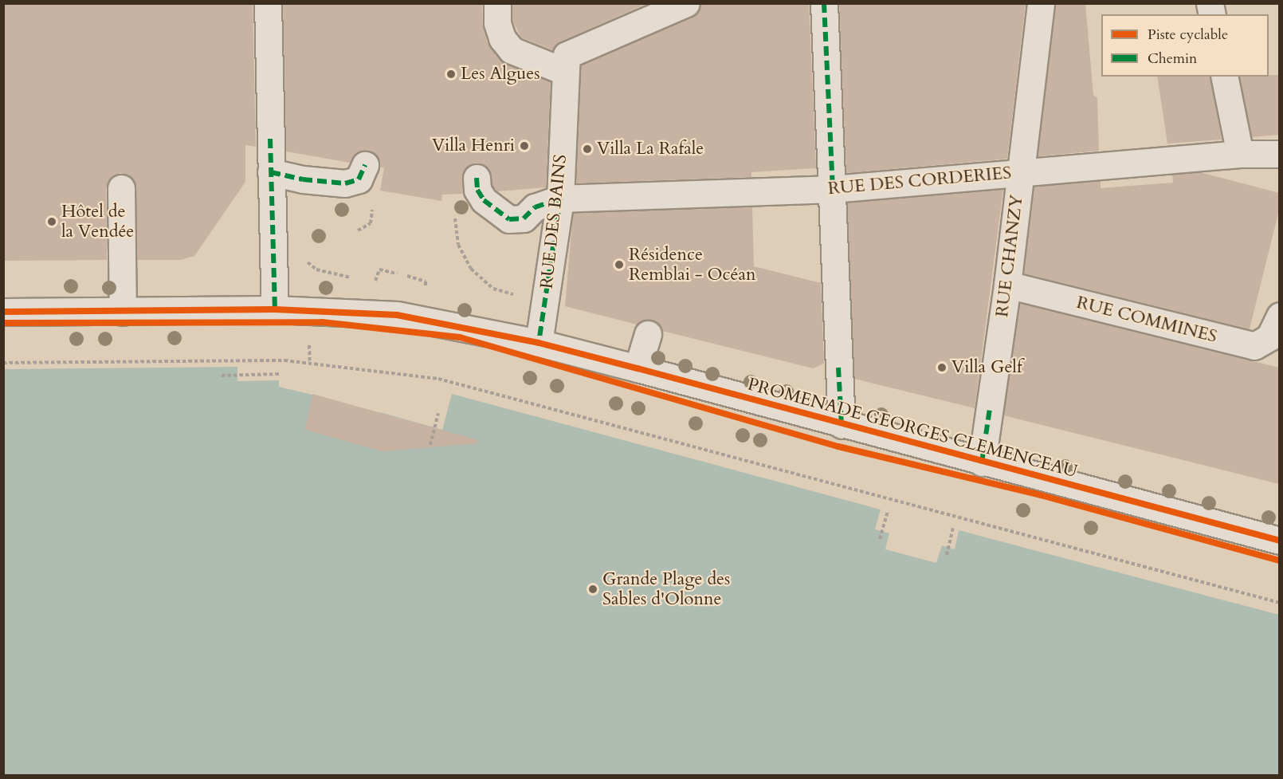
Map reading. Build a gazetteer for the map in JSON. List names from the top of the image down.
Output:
{
  "streets": {
    "street": [
      "RUE DES CORDERIES",
      "RUE DES BAINS",
      "RUE CHANZY",
      "RUE COMMINES",
      "PROMENADE GEORGES CLEMENCEAU"
    ]
  },
  "crossings": [
    ["RUE DES CORDERIES", "RUE DES BAINS"],
    ["RUE DES CORDERIES", "RUE CHANZY"],
    ["RUE DES BAINS", "PROMENADE GEORGES CLEMENCEAU"],
    ["RUE CHANZY", "RUE COMMINES"],
    ["RUE CHANZY", "PROMENADE GEORGES CLEMENCEAU"]
  ],
  "places": [
    "Les Algues",
    "Villa Henri",
    "Villa La Rafale",
    "Hôtel de la Vendée",
    "Résidence Remblai - Océan",
    "Villa Gelf",
    "Grande Plage des Sables d'Olonne"
  ],
  "legend": ["Piste cyclable", "Chemin"]
}
